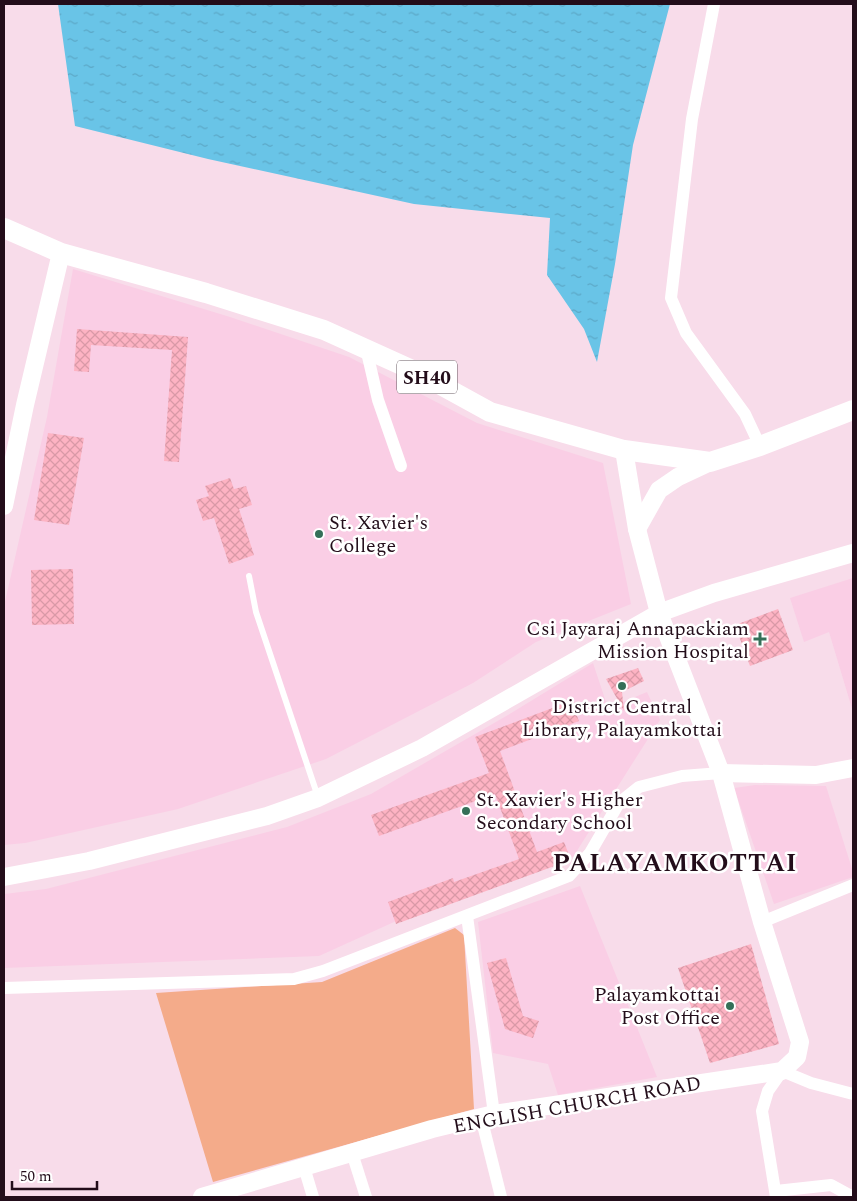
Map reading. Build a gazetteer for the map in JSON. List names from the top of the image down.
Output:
{
  "streets": {
    "main road": ["SH40"],
    "street": ["ENGLISH CHURCH ROAD"]
  },
  "districts": ["PALAYAMKOTTAI"],
  "places": {
    "other": [
      "St. Xavier's College",
      "District Central Library, Palayamkottai",
      "St. Xavier's Higher Secondary School",
      "Palayamkottai Post Office"
    ],
    "health": ["Csi Jayaraj Annapackiam Mission Hospital"]
  },
  "scale_bar": "50 m"
}
